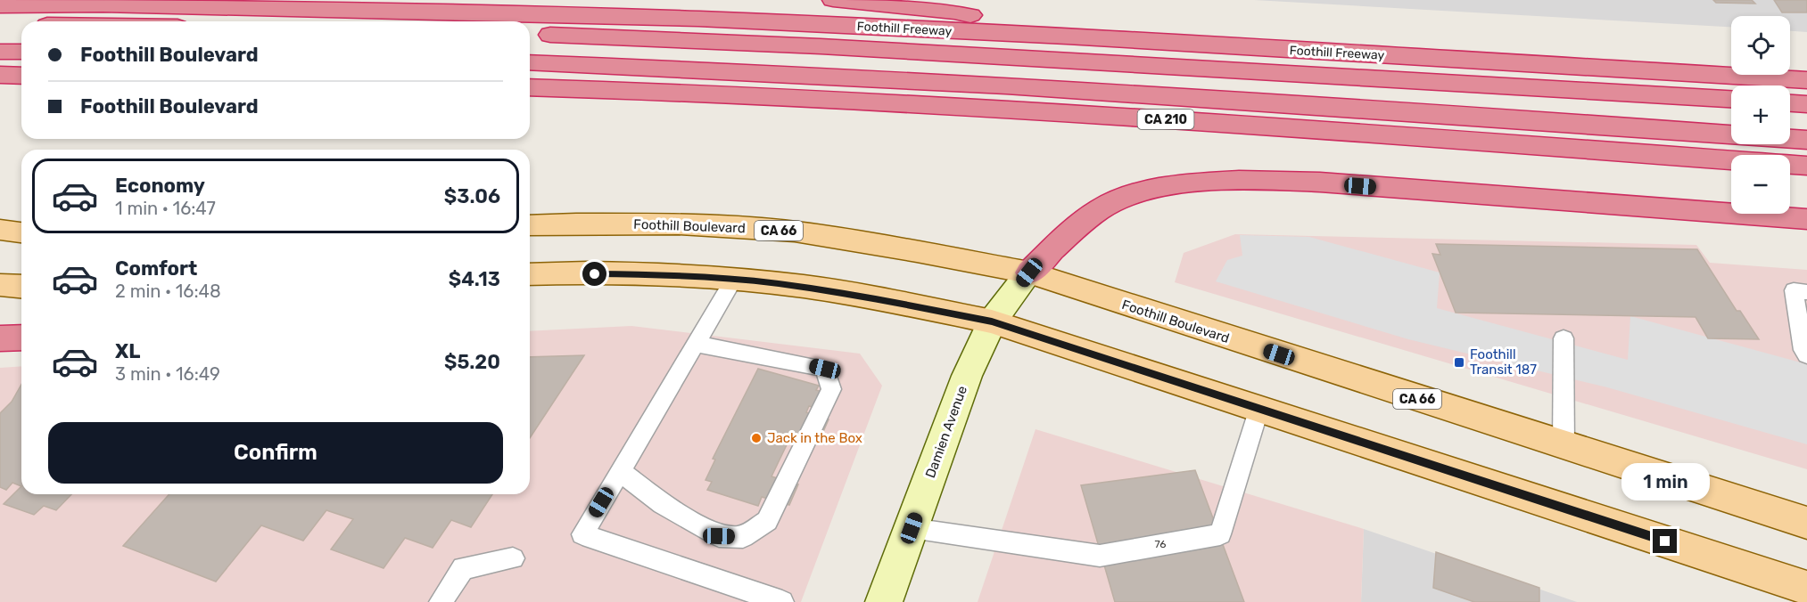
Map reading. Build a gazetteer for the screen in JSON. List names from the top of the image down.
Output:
{
  "streets": {
    "highway": ["Foothill Freeway", "CA 210"],
    "main road": ["Foothill Boulevard", "CA 66", "Damien Avenue"]
  },
  "crossings": [
    ["Foothill Boulevard", "Damien Avenue"]
  ],
  "places": {
    "transit": ["Foothill Transit 187"],
    "other": ["Jack in the Box"]
  },
  "house_numbers": ["76"],
  "page": {
    "map_buttons": ["+", "−"],
    "banner": ["Foothill Boulevard", "Foothill Boulevard"],
    "list": [
      {
        "name": "Economy",
        "note": "1 min · 16:47",
        "value": "$3.06"
      },
      {
        "name": "Comfort",
        "note": "2 min · 16:48",
        "value": "$4.13"
      },
      {
        "name": "XL",
        "note": "3 min · 16:49",
        "value": "$5.20"
      }
    ],
    "buttons": "Confirm",
    "bubble": "1 min"
  }
}
